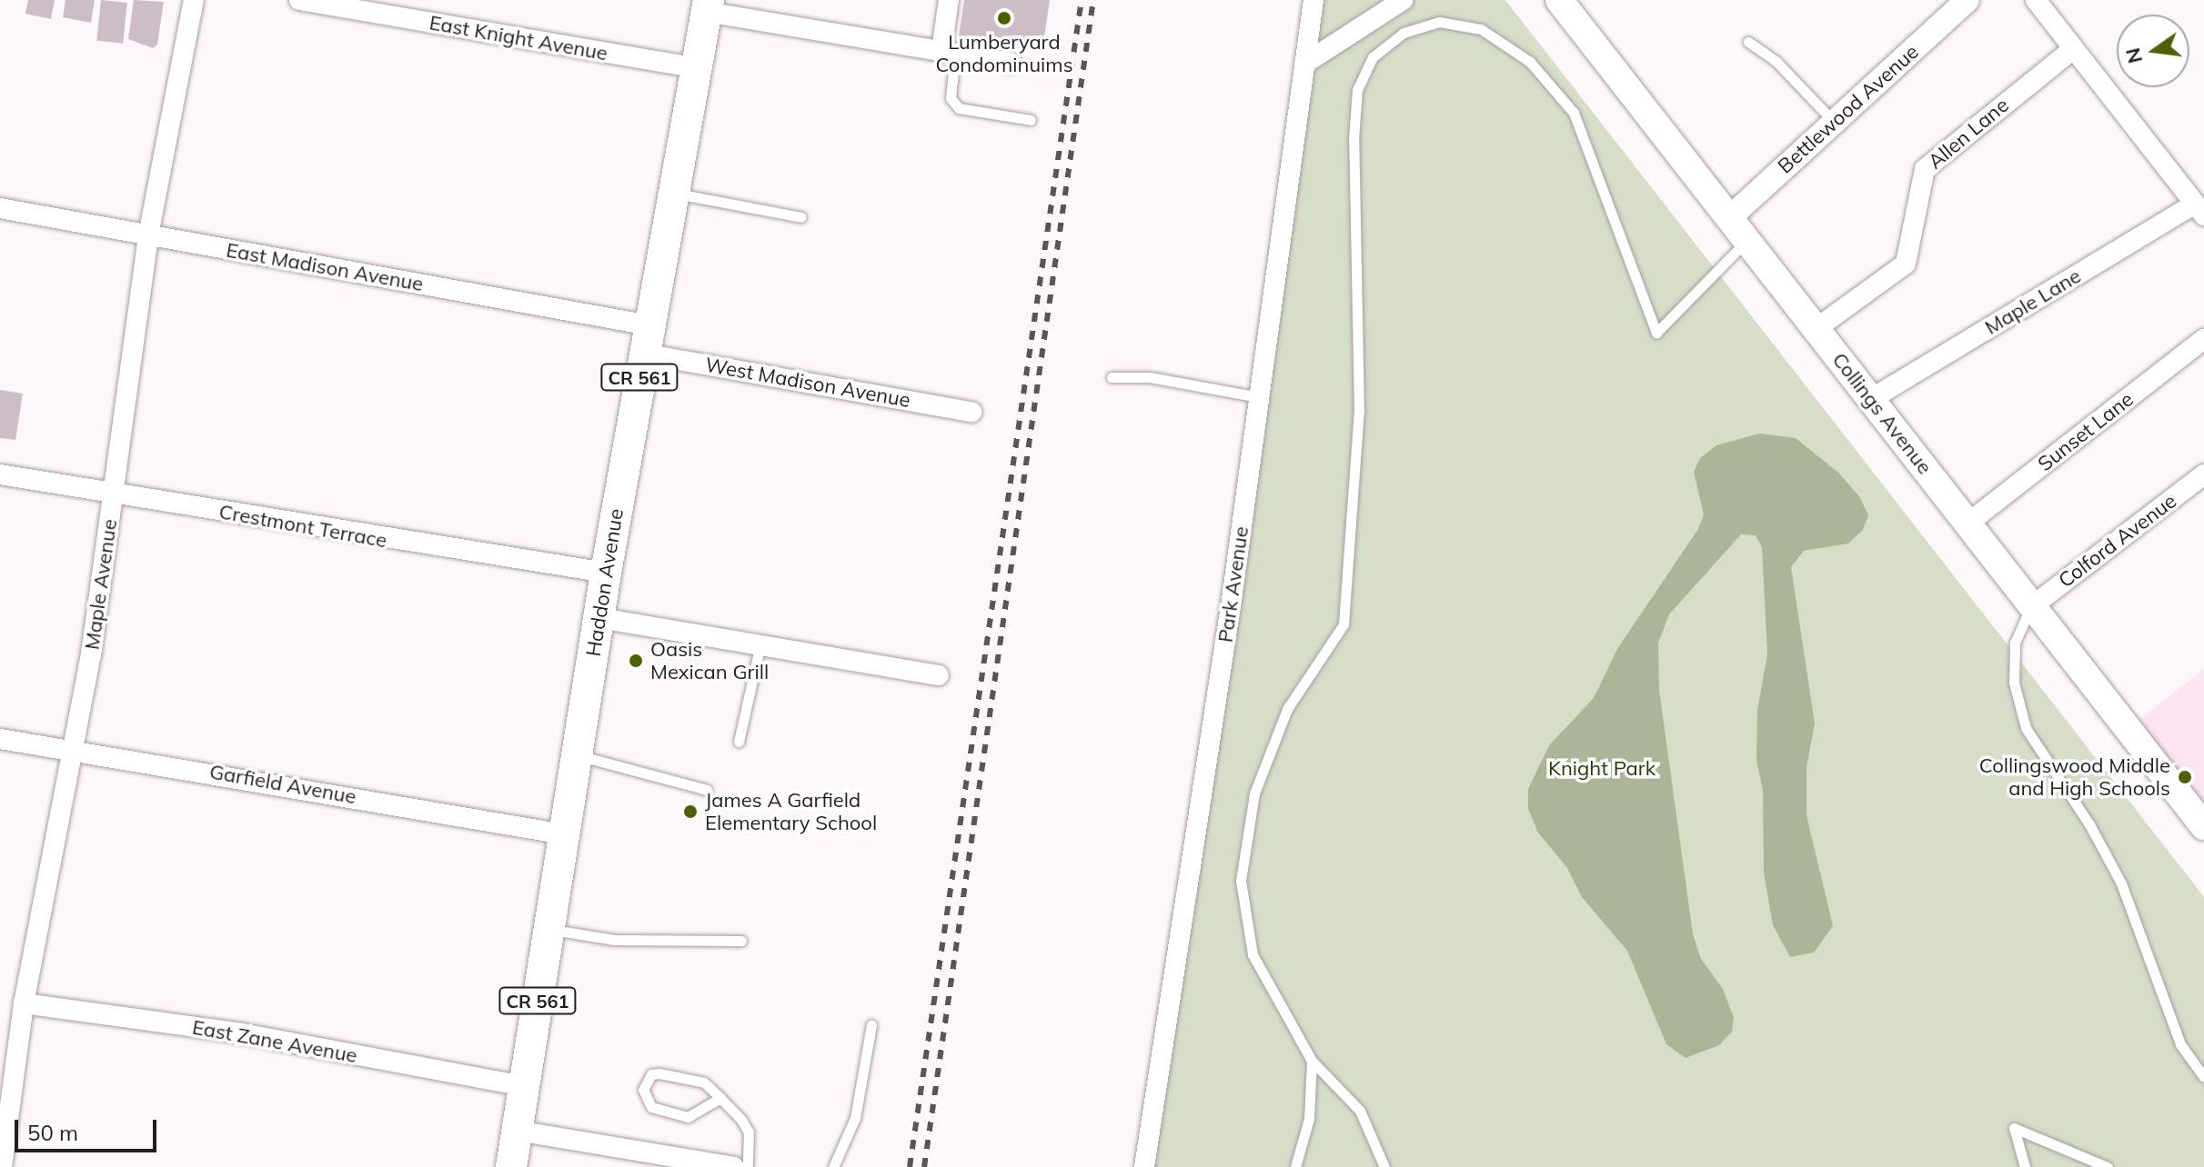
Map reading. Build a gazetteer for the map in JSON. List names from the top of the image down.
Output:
{
  "streets": {
    "main road": ["CR 561", "Collings Avenue", "Haddon Avenue"],
    "street": [
      "East Knight Avenue",
      "Bettlewood Avenue",
      "Allen Lane",
      "East Madison Avenue",
      "Maple Lane",
      "West Madison Avenue",
      "Sunset Lane",
      "Crestmont Terrace",
      "Colford Avenue",
      "Maple Avenue",
      "Park Avenue",
      "Garfield Avenue",
      "East Zane Avenue"
    ]
  },
  "crossings": [
    ["East Knight Avenue", "Haddon Avenue"],
    ["Bettlewood Avenue", "Collings Avenue"],
    ["Allen Lane", "Collings Avenue"],
    ["East Madison Avenue", "West Madison Avenue"],
    ["East Madison Avenue", "Haddon Avenue"],
    ["East Madison Avenue", "Maple Avenue"],
    ["Maple Lane", "Collings Avenue"],
    ["West Madison Avenue", "Haddon Avenue"],
    ["Collings Avenue", "Sunset Lane"],
    ["Collings Avenue", "Colford Avenue"],
    ["Crestmont Terrace", "Haddon Avenue"],
    ["Crestmont Terrace", "Maple Avenue"],
    ["Haddon Avenue", "Garfield Avenue"],
    ["Haddon Avenue", "East Zane Avenue"],
    ["Maple Avenue", "Garfield Avenue"],
    ["Maple Avenue", "East Zane Avenue"]
  ],
  "parks": ["Knight Park"],
  "places": [
    "Lumberyard Condominuims",
    "Oasis Mexican Grill",
    "Collingswood Middle and High Schools",
    "James A Garfield Elementary School"
  ],
  "scale_bar": "50 m",
  "north": "left"
}
